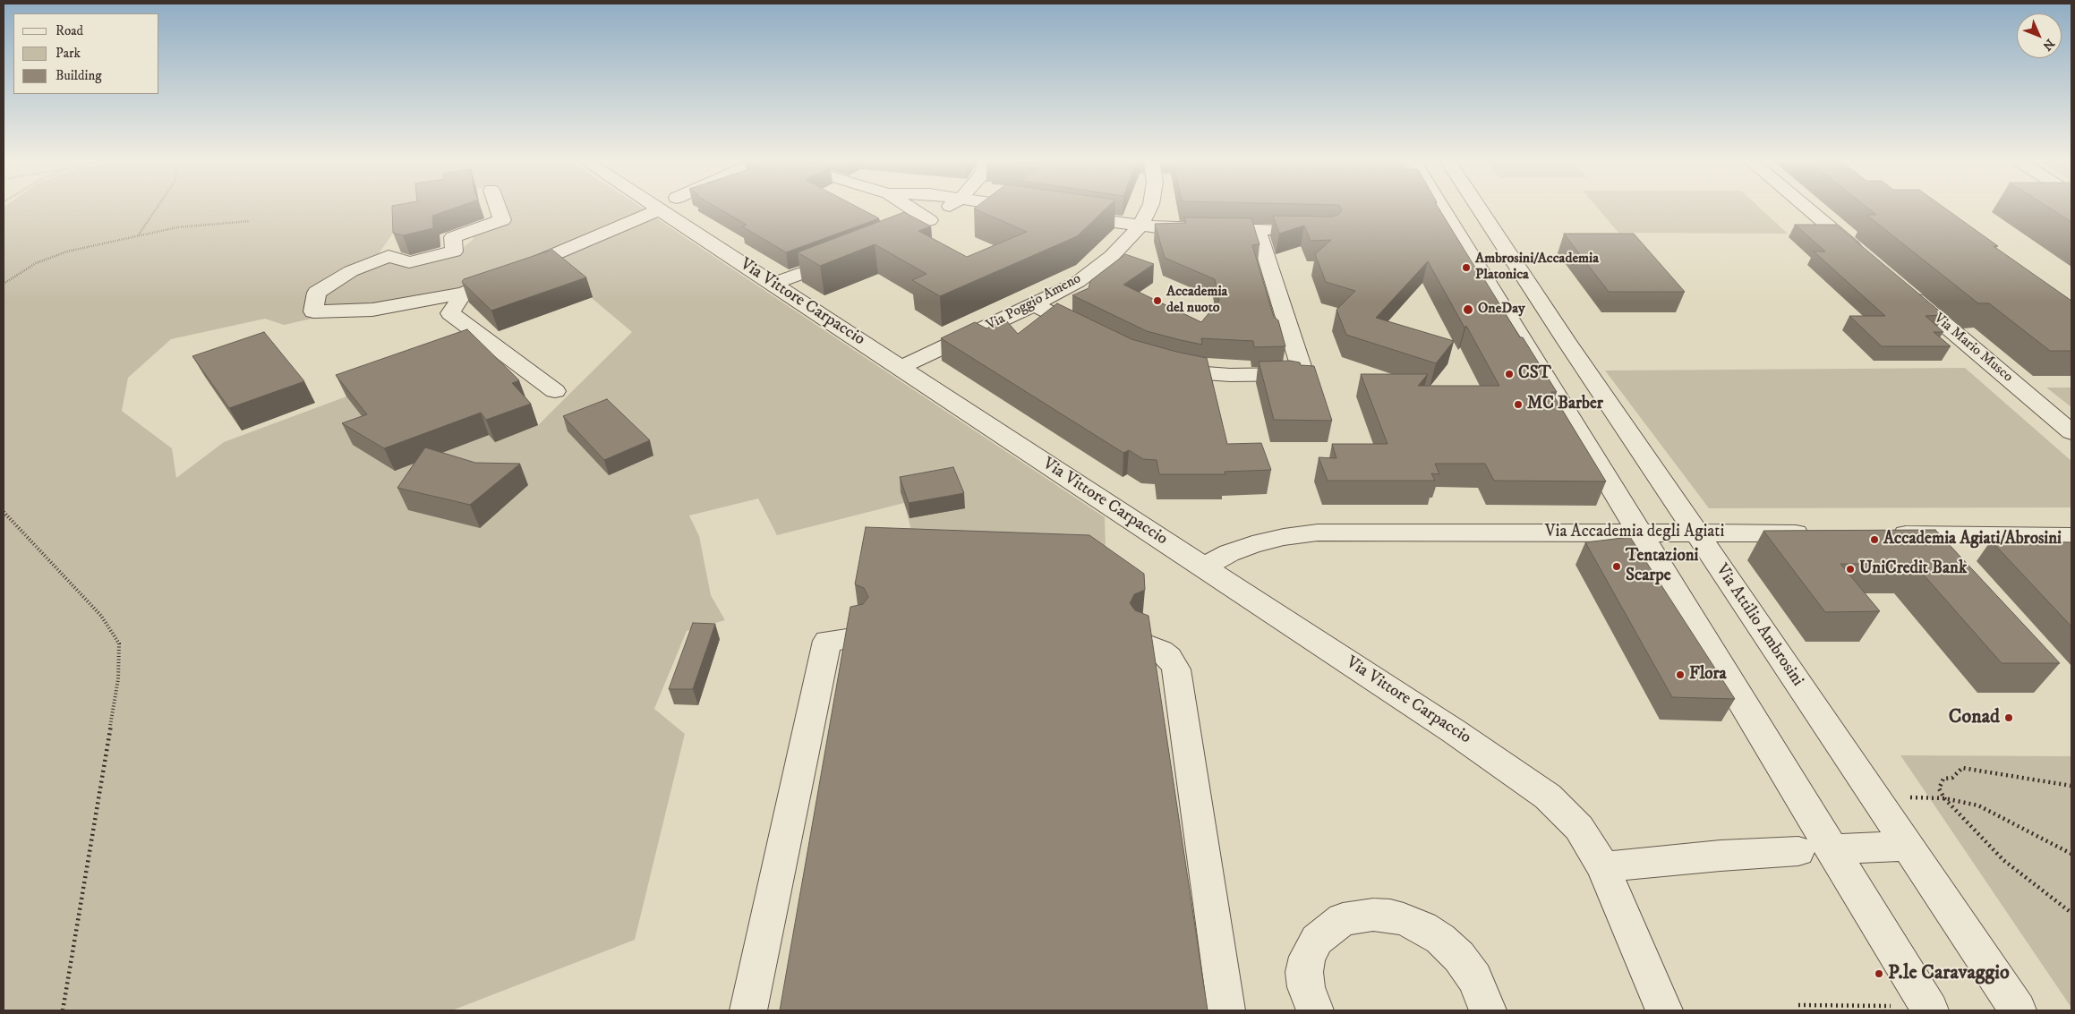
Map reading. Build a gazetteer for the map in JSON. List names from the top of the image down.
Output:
{
  "streets": {
    "street": [
      "Via Vittore Carpaccio",
      "Via Poggio Ameno",
      "Via Mario Musco",
      "Via Accademia degli Agiati",
      "Via Attilio Ambrosini"
    ]
  },
  "crossings": [
    ["Via Vittore Carpaccio", "Via Poggio Ameno"],
    ["Via Vittore Carpaccio", "Via Accademia degli Agiati"],
    ["Via Accademia degli Agiati", "Via Attilio Ambrosini"]
  ],
  "places": [
    "Ambrosini/Accademia Platonica",
    "Accademia del nuoto",
    "OneDay",
    "CST",
    "MC Barber",
    "Accademia Agiati/Abrosini",
    "Tentazioni Scarpe",
    "UniCredit Bank",
    "Flora",
    "Conad",
    "P.le Caravaggio"
  ],
  "legend": ["Road", "Park", "Building"],
  "north": "bottom right"
}
